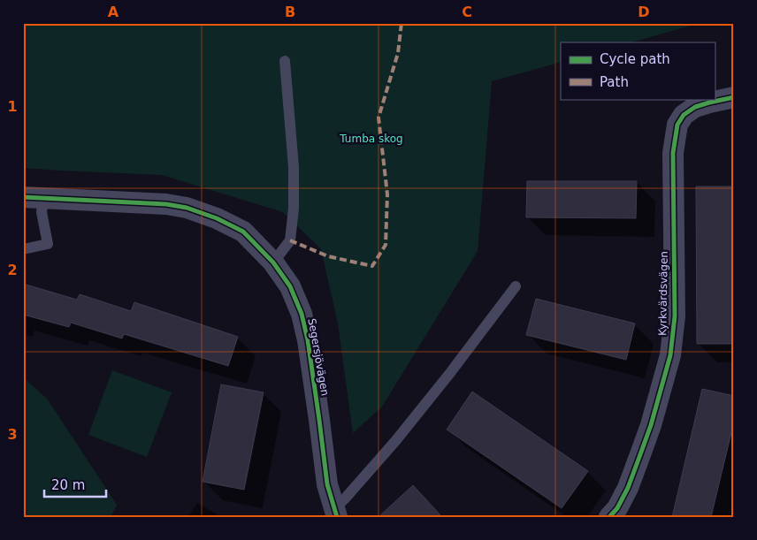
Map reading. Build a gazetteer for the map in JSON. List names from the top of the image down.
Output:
{
  "streets": {
    "street": ["Kyrkvärdsvägen", "Segersjövägen"]
  },
  "parks": ["Tumba skog"],
  "legend": ["Cycle path", "Path"],
  "scale_bar": "20 m",
  "grid": {
    "columns": [
      "A",
      "B",
      "C",
      "D"
    ],
    "rows": ["1", "2", "3"]
  }
}
